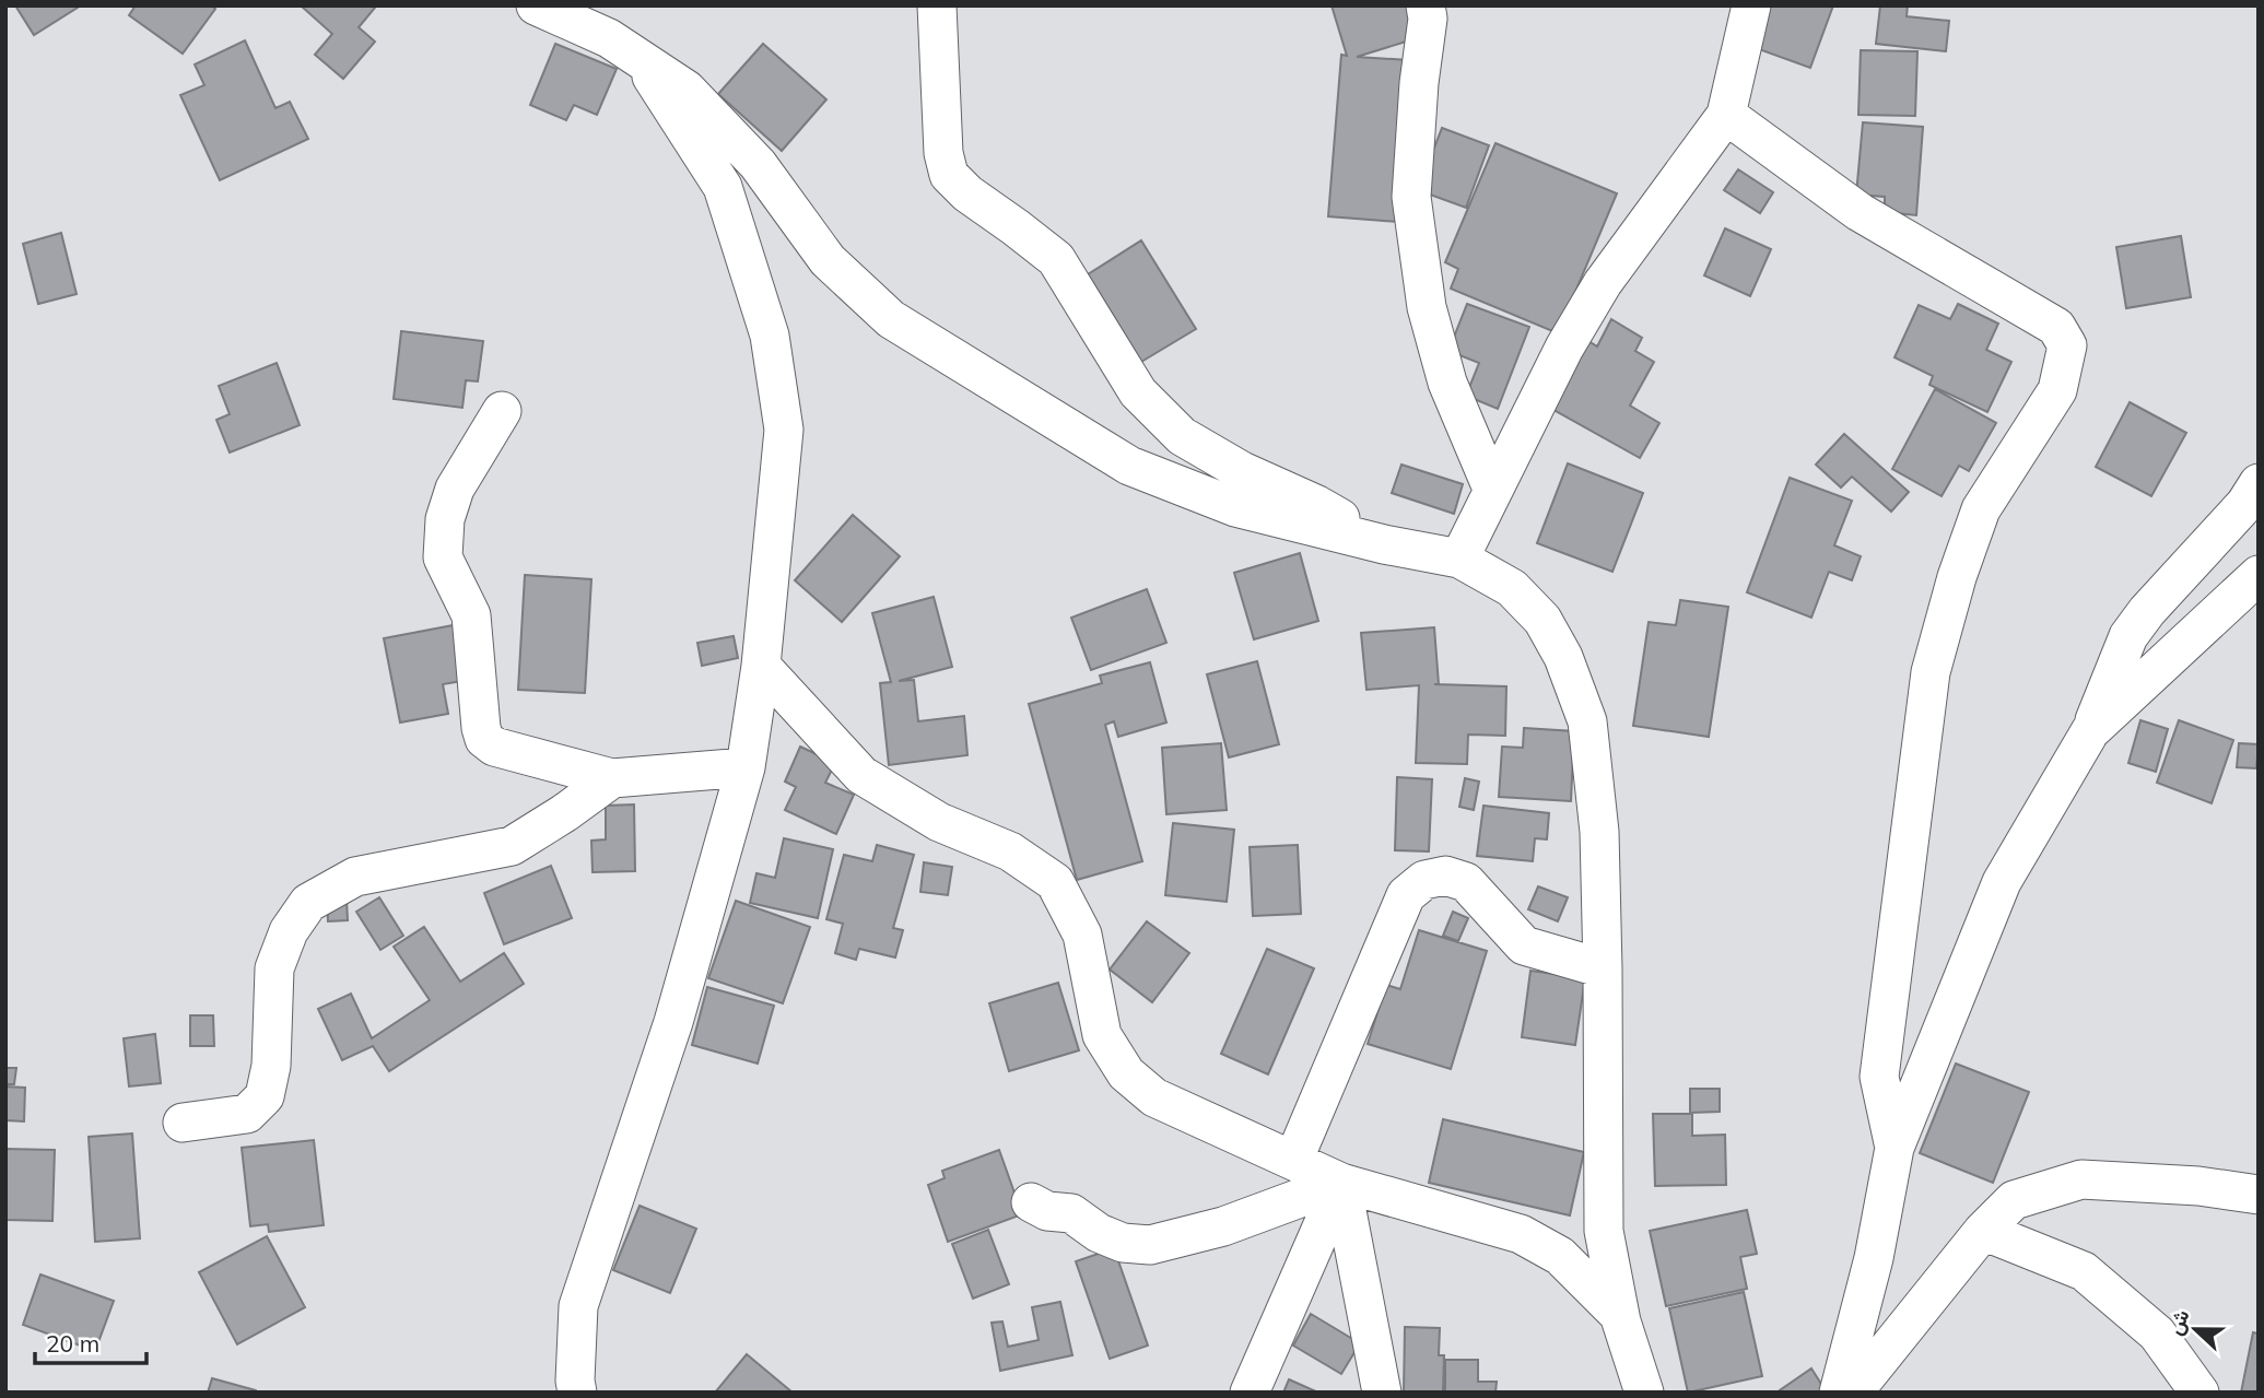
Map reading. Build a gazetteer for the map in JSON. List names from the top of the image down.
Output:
{
  "scale_bar": "20 m",
  "north": "left"
}
